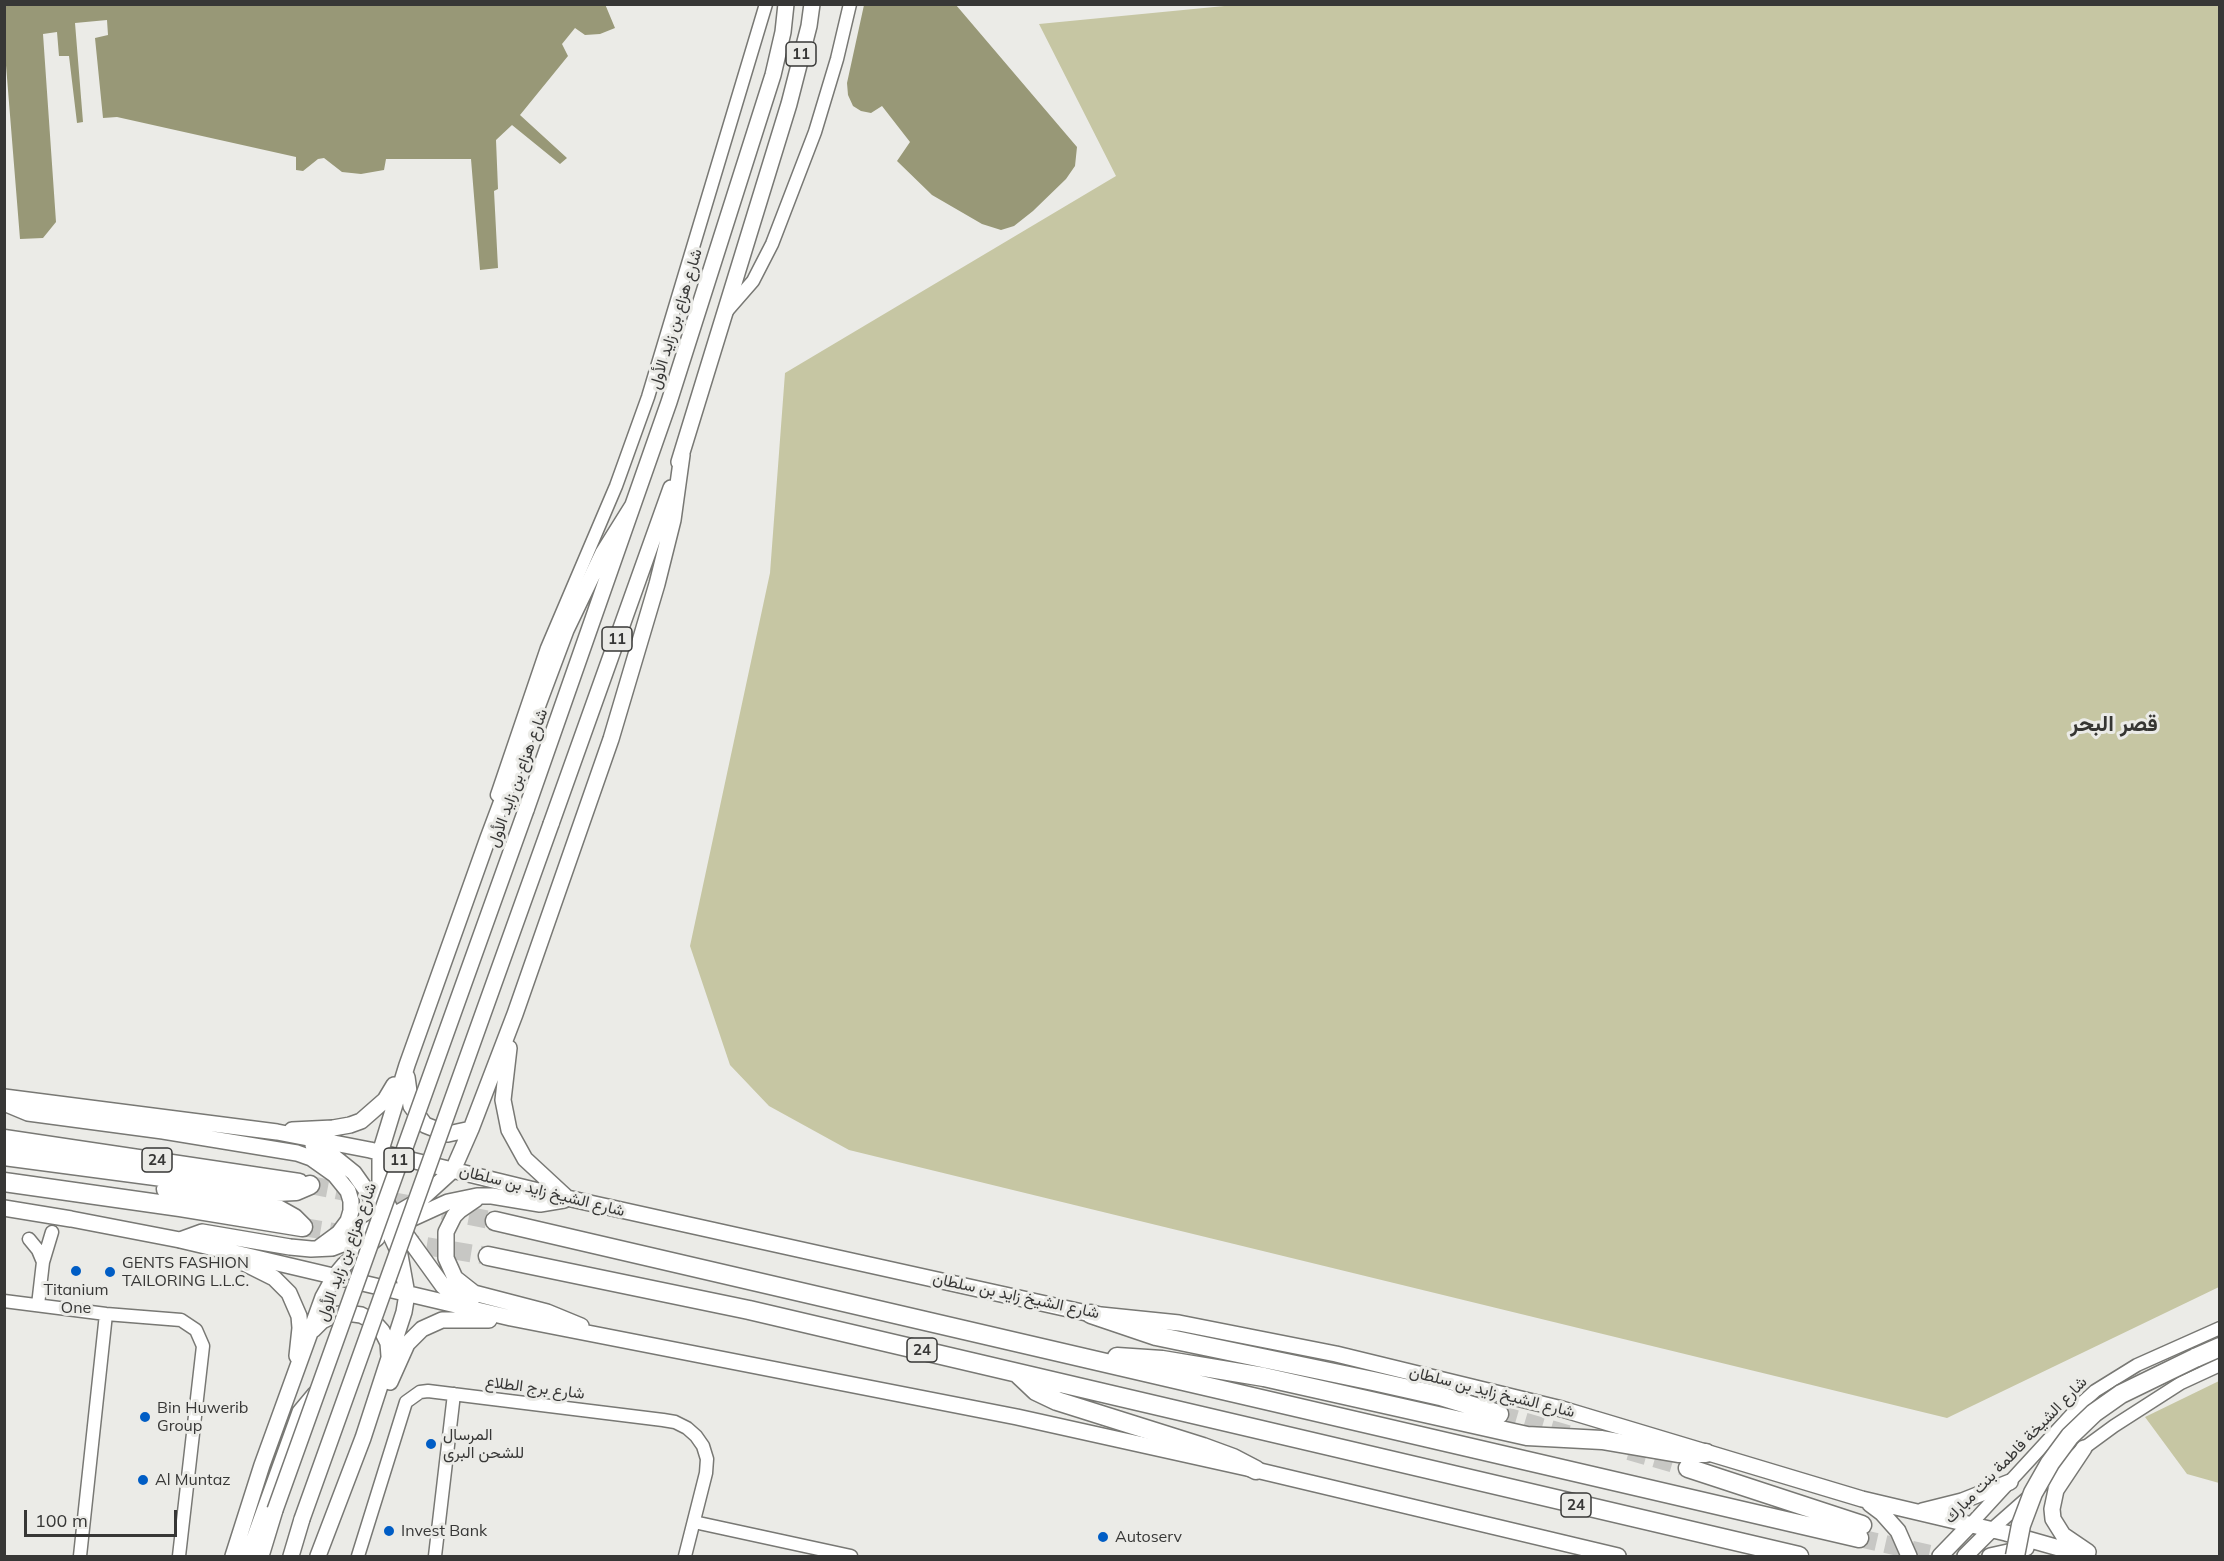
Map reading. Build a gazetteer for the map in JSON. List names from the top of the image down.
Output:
{
  "streets": {
    "highway": ["24"],
    "main road": [
      "11",
      "شارع هزاع بن زايد الأول",
      "شارع الشيخ زايد بن سلطان",
      "شارع الشيخة فاطمة بنت مبارك"
    ],
    "street": ["شارع برج الطلاع"]
  },
  "crossings": [
    ["شارع الشيخ زايد بن سلطان", "شارع الشيخة فاطمة بنت مبارك"]
  ],
  "districts": ["قصر البحر"],
  "places": [
    "Titanium One",
    "GENTS FASHION TAILORING L.L.C.",
    "Bin Huwerib Group",
    "المرسال للشحن البرى",
    "Al Muntaz",
    "Invest Bank",
    "Autoserv"
  ],
  "scale_bar": "100 m"
}
